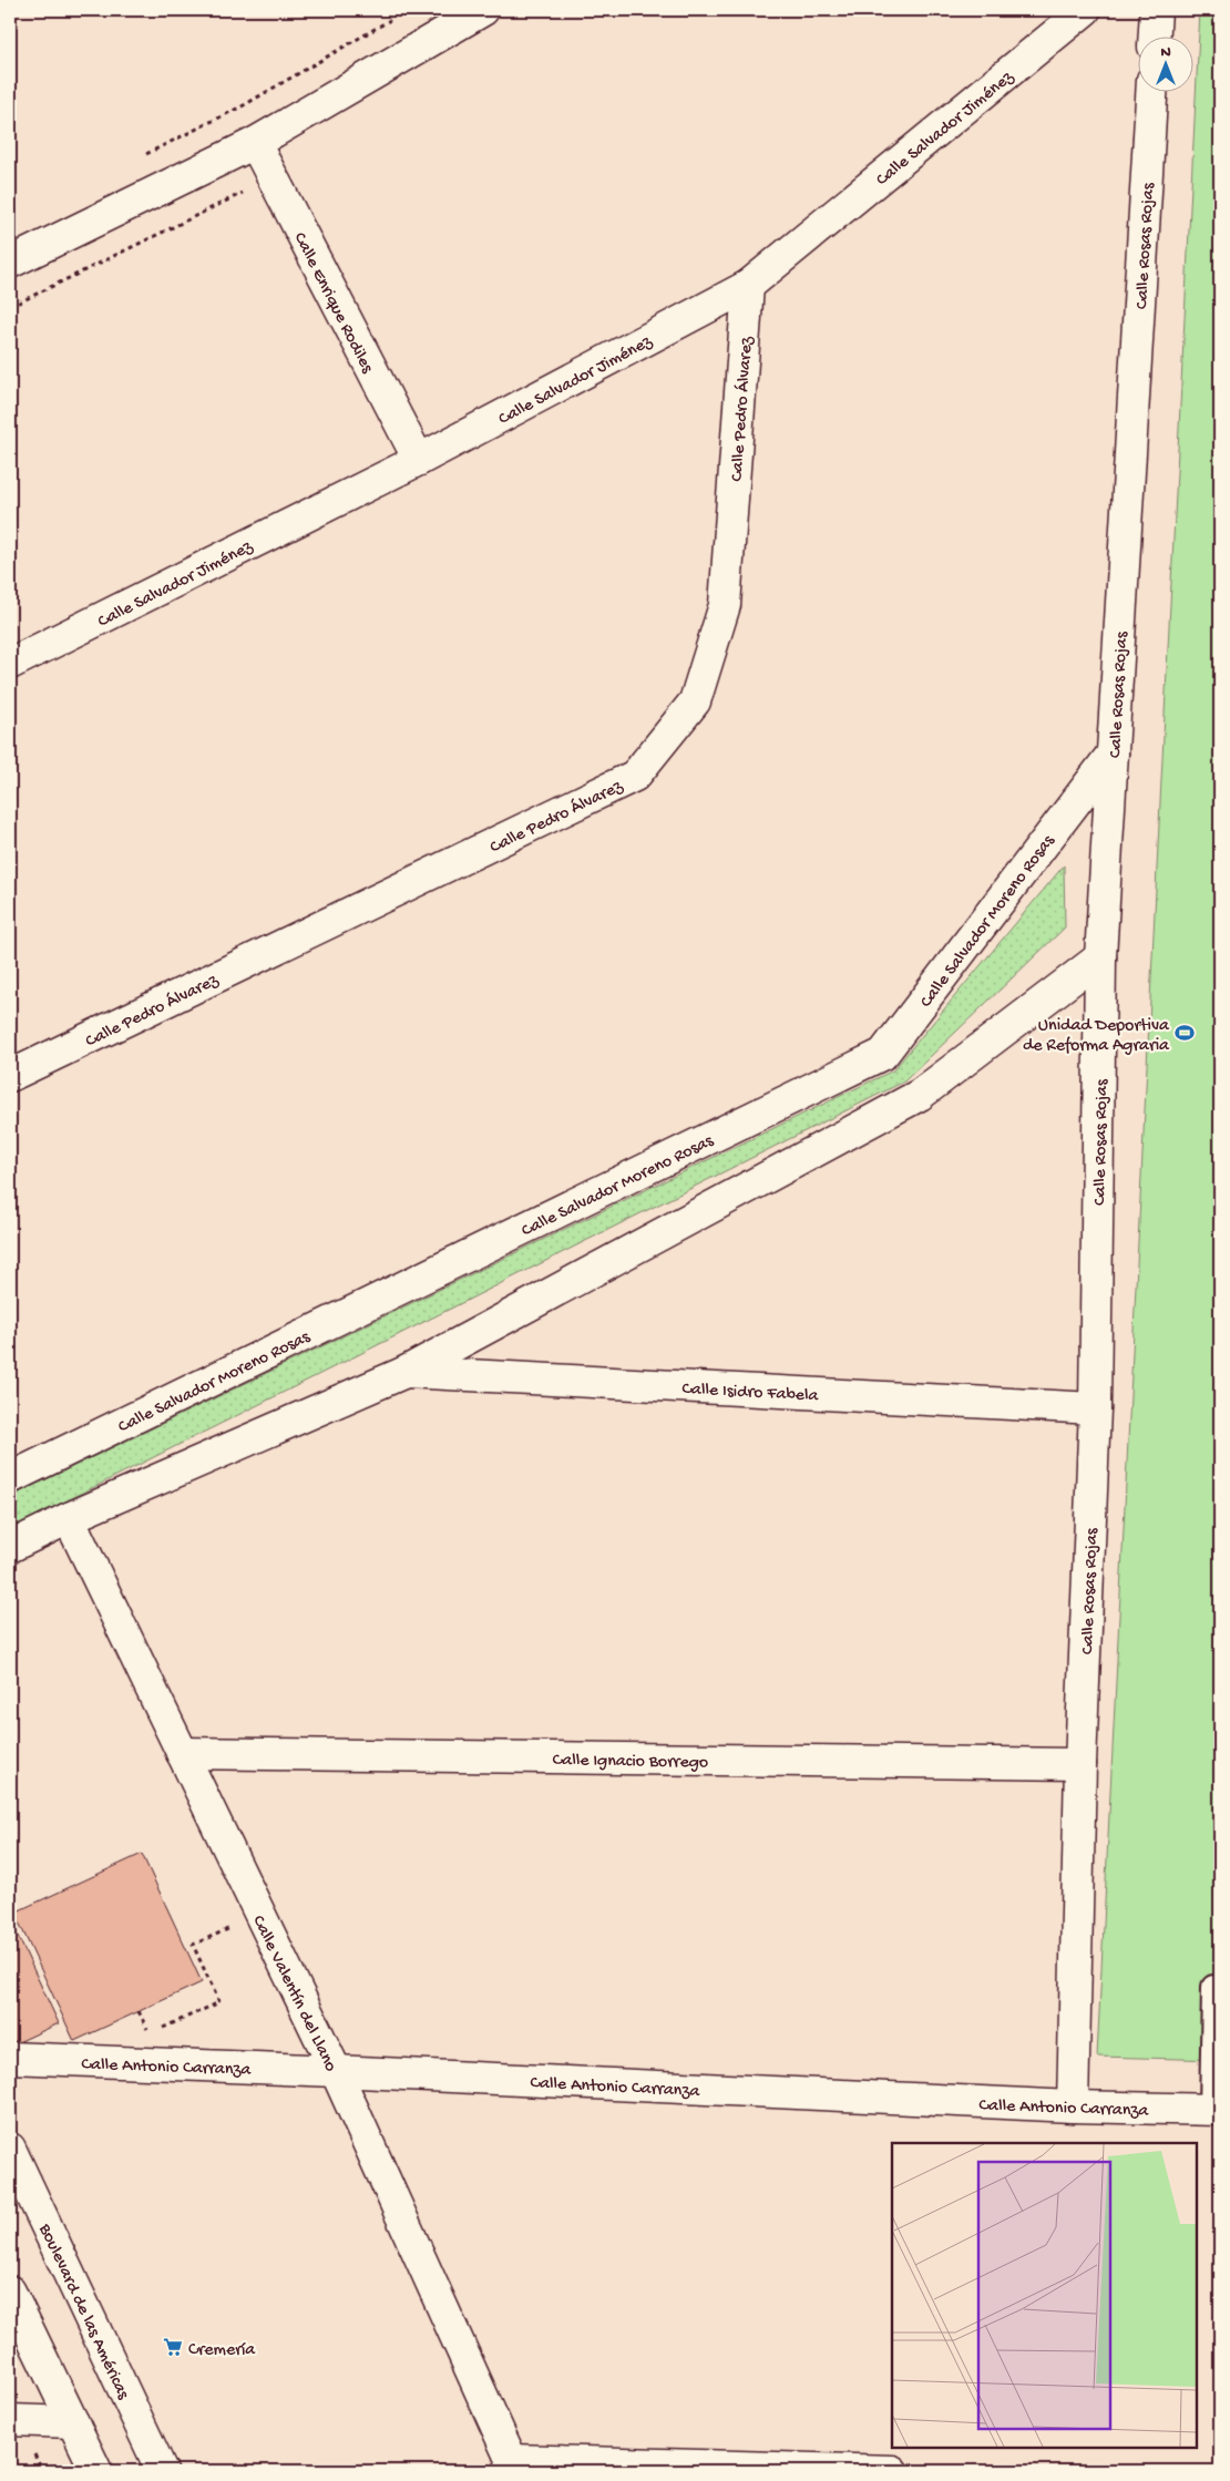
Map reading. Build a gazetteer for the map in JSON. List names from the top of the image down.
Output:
{
  "streets": {
    "street": [
      "Calle Salvador Jiménez",
      "Calle Rosas Rojas",
      "Calle Enrique Rodiles",
      "Calle Pedro Álvarez",
      "Calle Salvador Moreno Rosas",
      "Calle Isidro Fabela",
      "Calle Ignacio Borrego",
      "Calle Valentín del Llano",
      "Calle Antonio Carranza",
      "Boulevard de las Américas"
    ]
  },
  "crossings": [
    ["Calle Salvador Jiménez", "Calle Enrique Rodiles"],
    ["Calle Salvador Jiménez", "Calle Pedro Álvarez"],
    ["Calle Rosas Rojas", "Calle Salvador Moreno Rosas"],
    ["Calle Rosas Rojas", "Calle Isidro Fabela"],
    ["Calle Rosas Rojas", "Calle Ignacio Borrego"],
    ["Calle Rosas Rojas", "Calle Antonio Carranza"],
    ["Calle Ignacio Borrego", "Calle Valentín del Llano"],
    ["Calle Valentín del Llano", "Calle Antonio Carranza"]
  ],
  "places": {
    "sports": ["Unidad Deportiva de Reforma Agraria"],
    "supermarket": ["Cremería"]
  },
  "north": "top"
}
